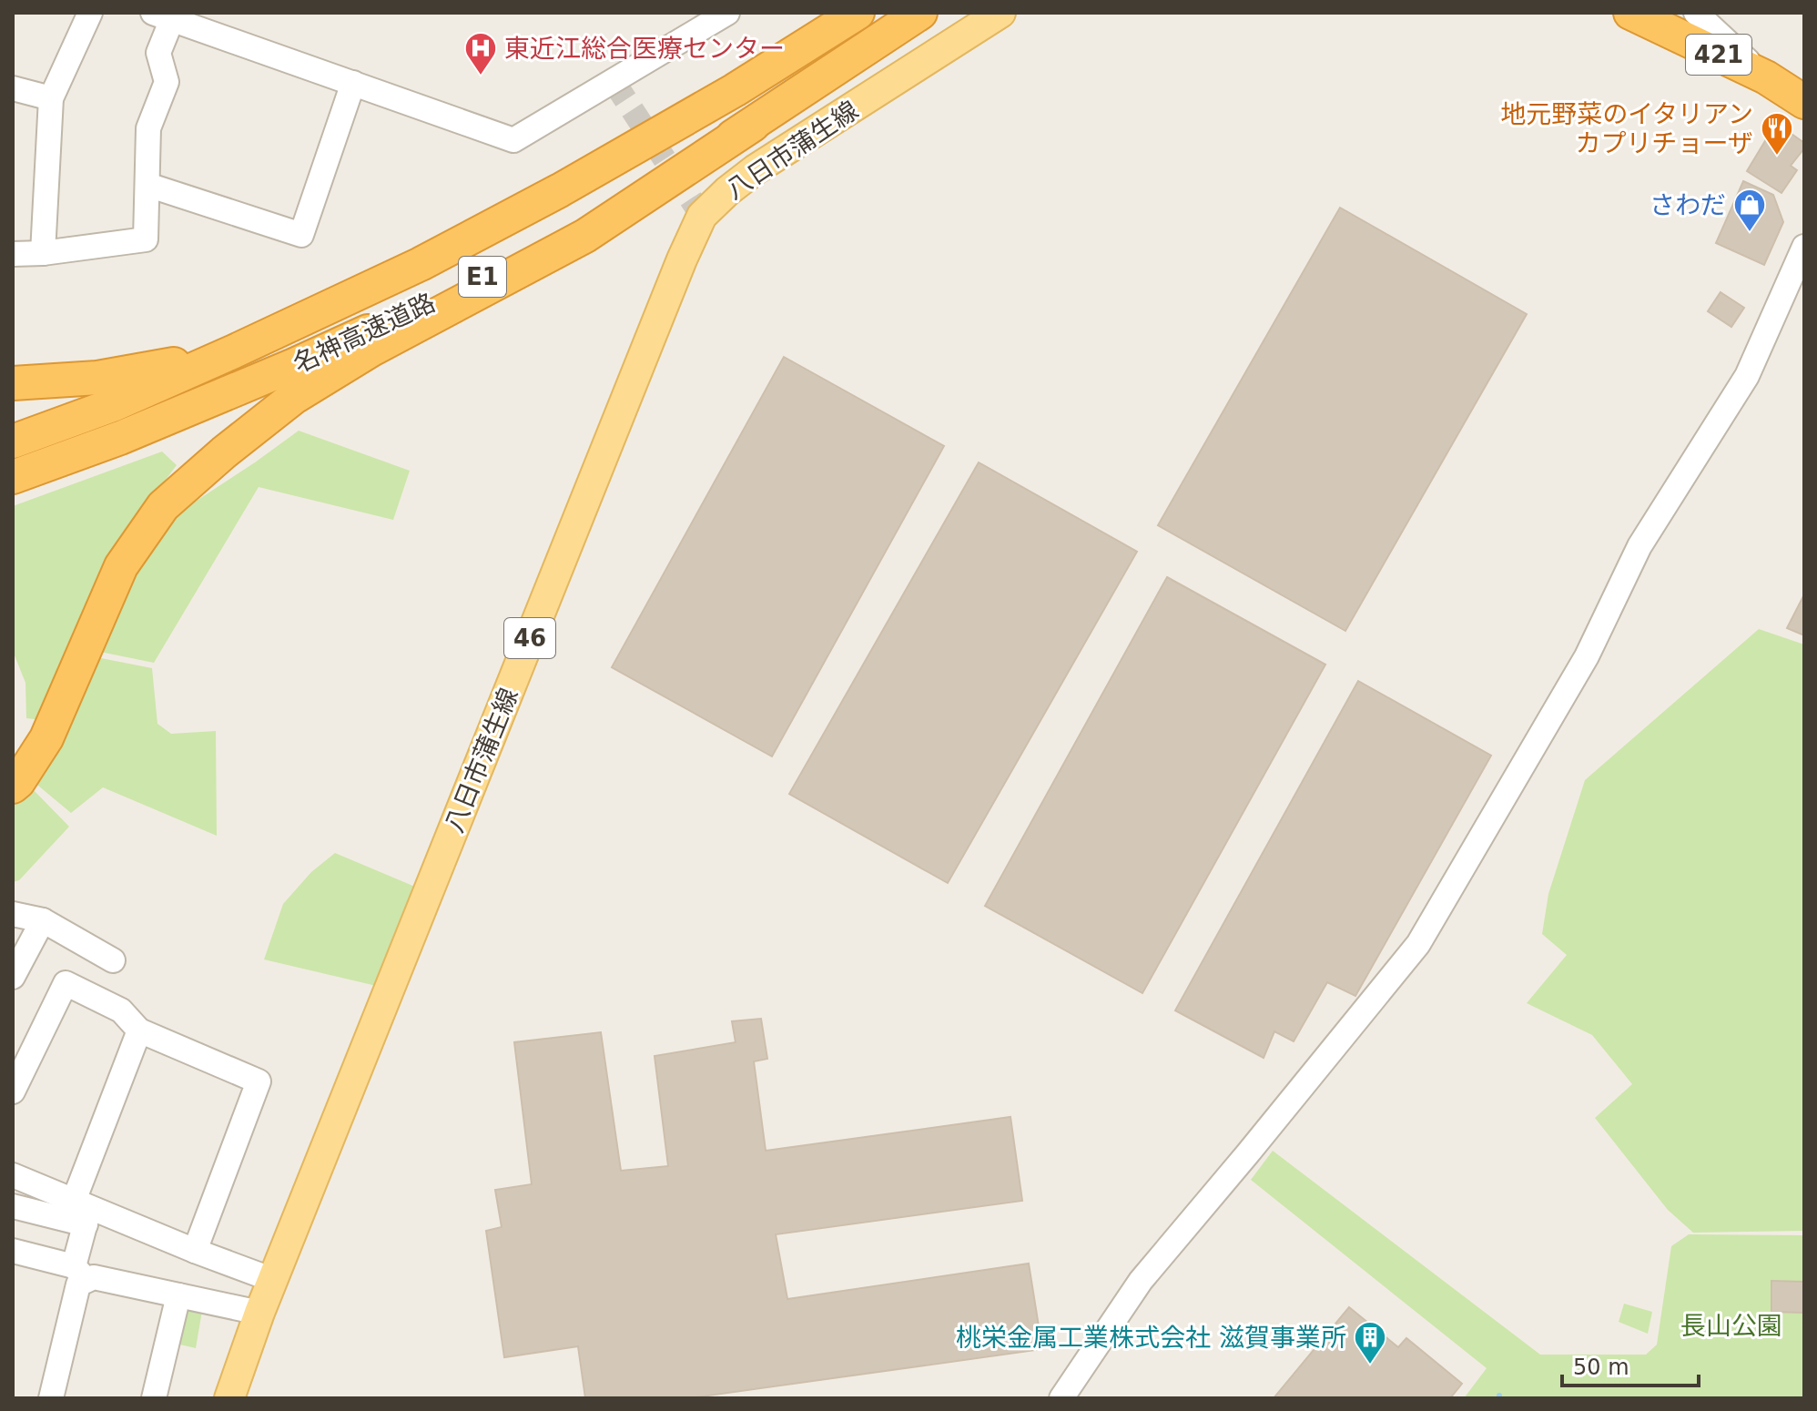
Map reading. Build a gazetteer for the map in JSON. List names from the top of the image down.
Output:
{
  "streets": {
    "highway": ["421", "E1", "名神高速道路"],
    "main road": ["八日市蒲生線", "46"]
  },
  "parks": ["長山公園"],
  "places": {
    "hospital": ["東近江総合医療センター"],
    "restaurant": ["地元野菜のイタリアン カプリチョーザ"],
    "shop": ["さわだ"],
    "building": ["桃栄金属工業株式会社 滋賀事業所"]
  },
  "scale_bar": "50 m"
}
